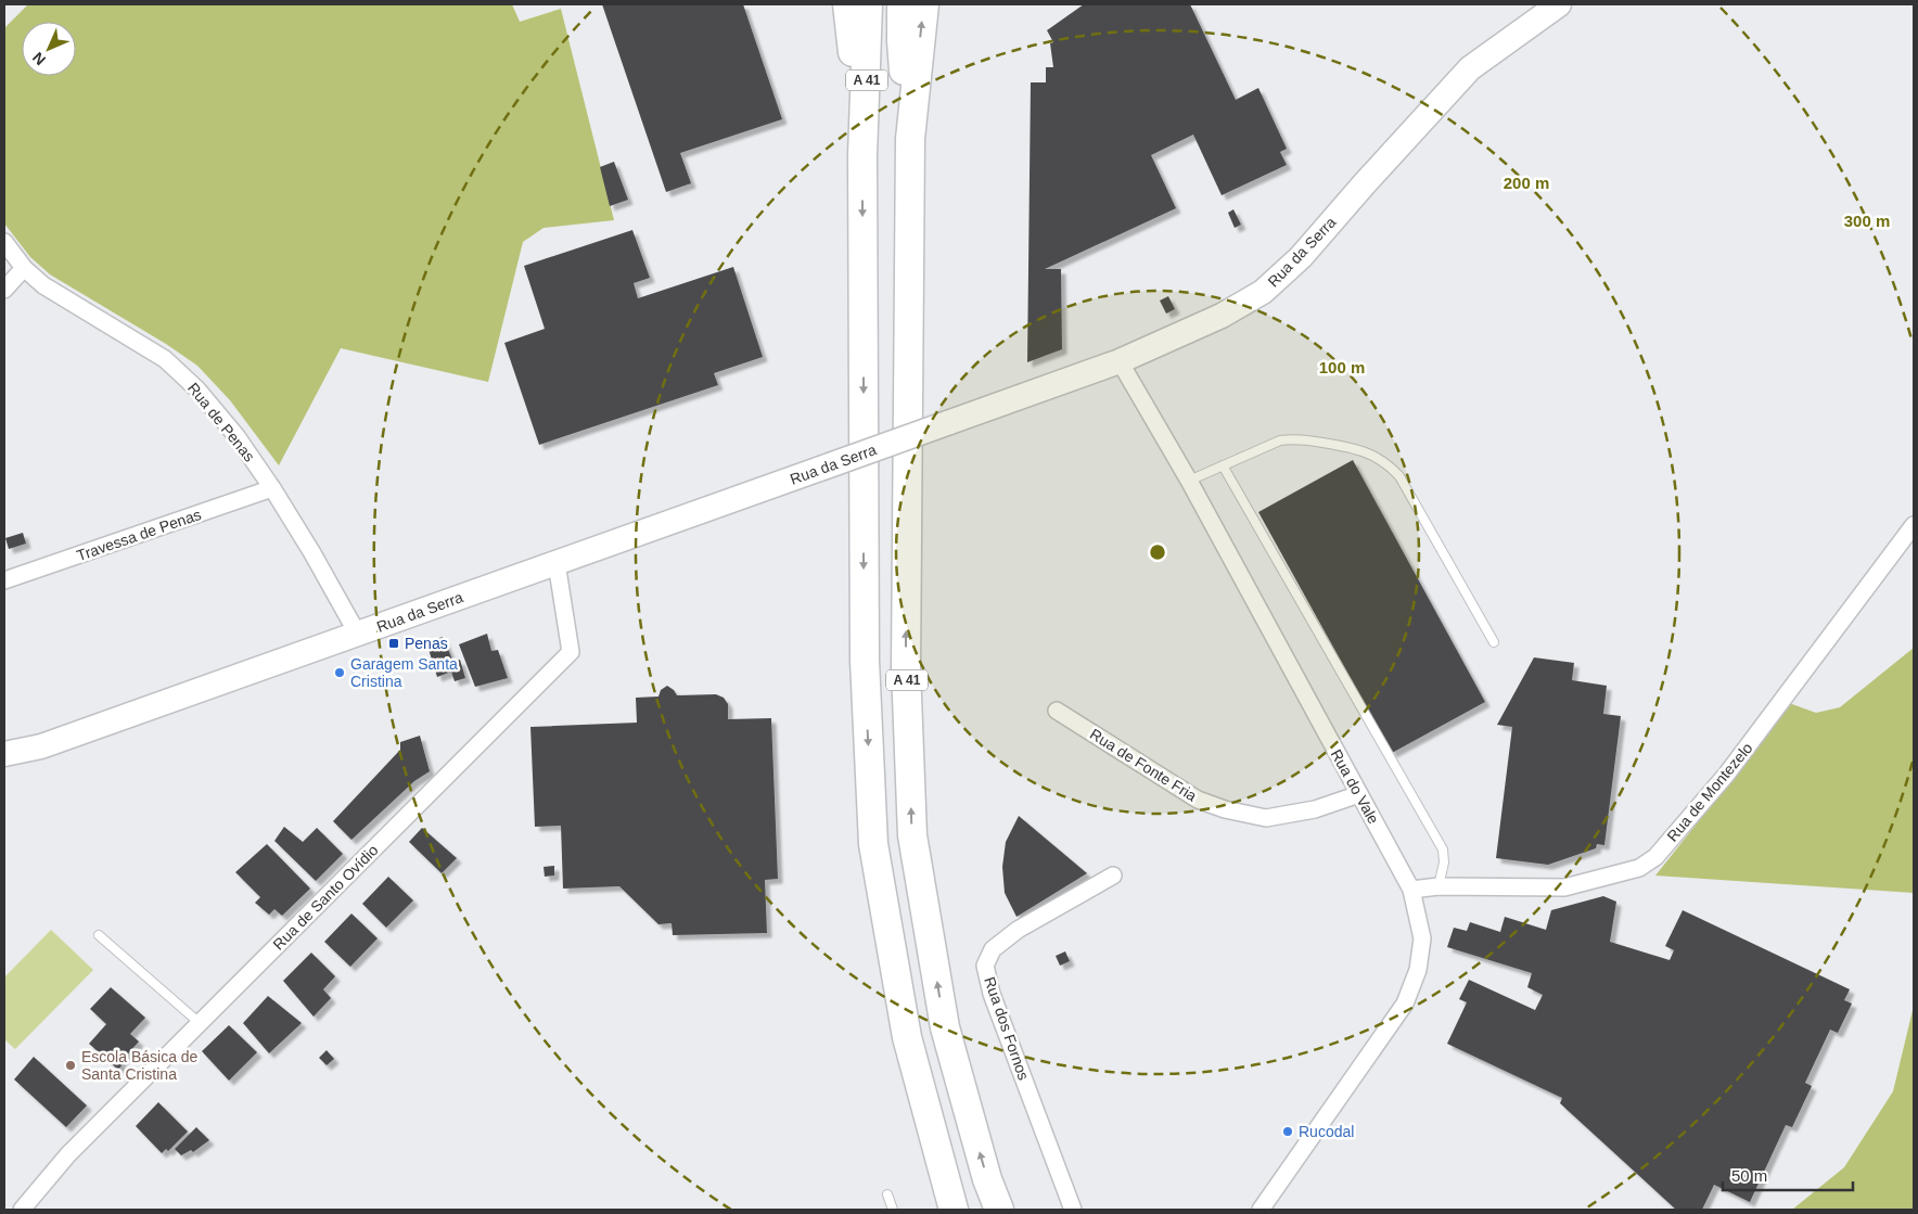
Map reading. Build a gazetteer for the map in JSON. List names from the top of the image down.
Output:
{
  "streets": {
    "highway": ["A 41"],
    "main road": ["Rua da Serra"],
    "street": [
      "Rua de Penas",
      "Travessa de Penas",
      "Rua de Fonte Fria",
      "Rua do Vale",
      "Rua de Montezelo",
      "Rua de Santo Ovídio",
      "Rua dos Fornos"
    ]
  },
  "crossings": [
    ["Rua da Serra", "Rua de Penas"],
    ["Rua da Serra", "Rua do Vale"],
    ["Rua da Serra", "Rua de Santo Ovídio"],
    ["Rua de Penas", "Travessa de Penas"],
    ["Rua de Fonte Fria", "Rua do Vale"],
    ["Rua do Vale", "Rua de Montezelo"]
  ],
  "places": {
    "transit": ["Penas"],
    "other": ["Garagem Santa Cristina", "Escola Básica de Santa Cristina", "Rucodal"]
  },
  "scale_bar": "50 m",
  "north": "bottom left",
  "rings": ["200 m", "300 m", "100 m"]
}
